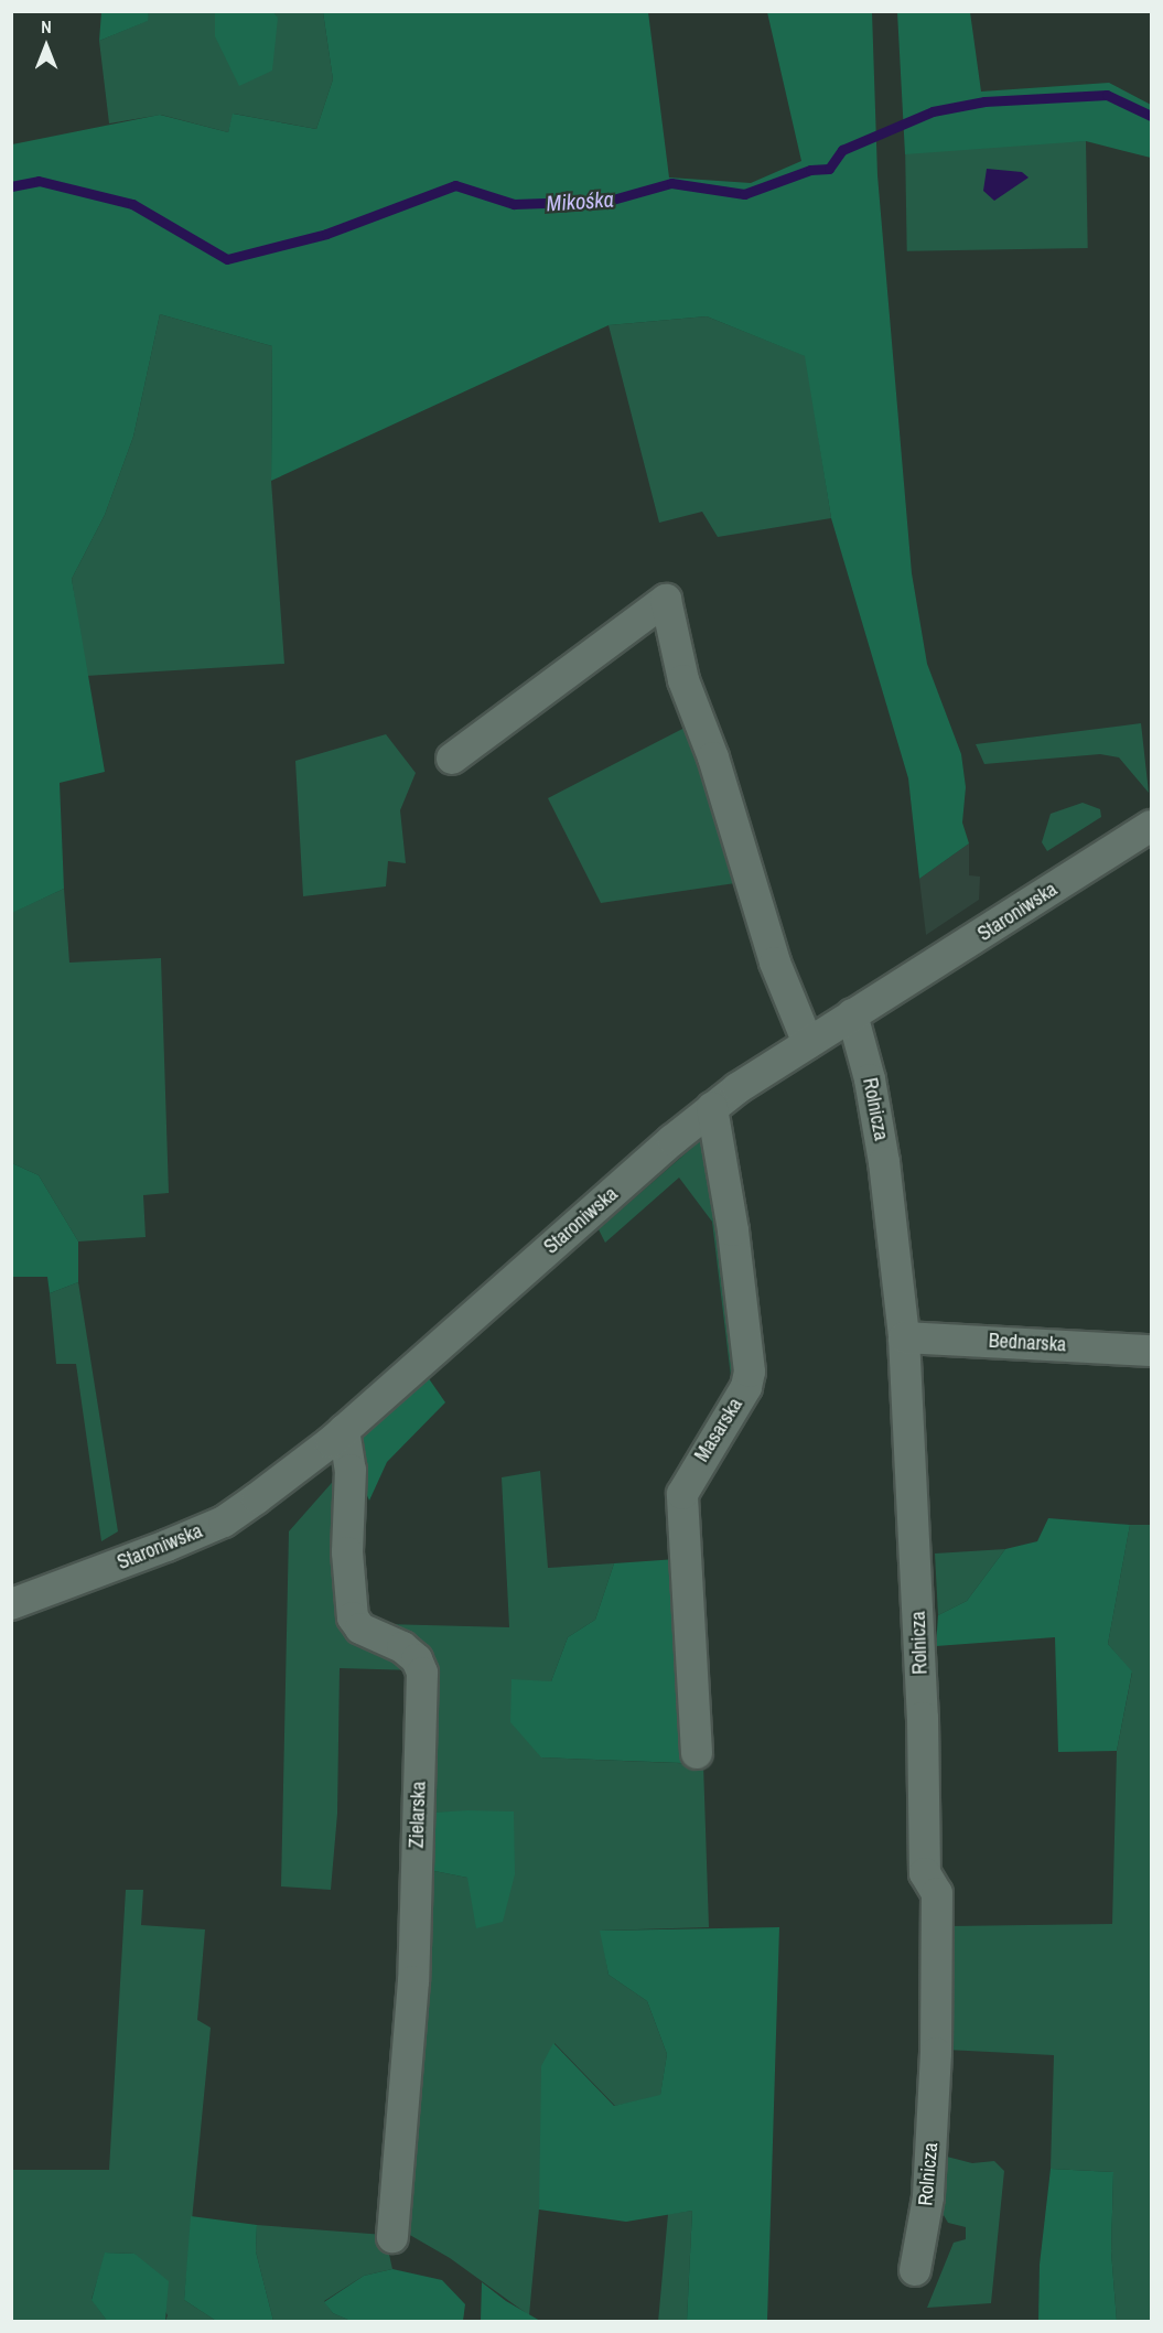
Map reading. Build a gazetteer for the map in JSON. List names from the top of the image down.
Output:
{
  "streets": {
    "street": [
      "Staroniwska",
      "Rolnicza",
      "Bednarska",
      "Masarska",
      "Zielarska"
    ]
  },
  "crossings": [
    ["Staroniwska", "Rolnicza"],
    ["Staroniwska", "Masarska"],
    ["Staroniwska", "Zielarska"],
    ["Rolnicza", "Bednarska"]
  ],
  "water": ["Mikośka"],
  "north": "top"
}
